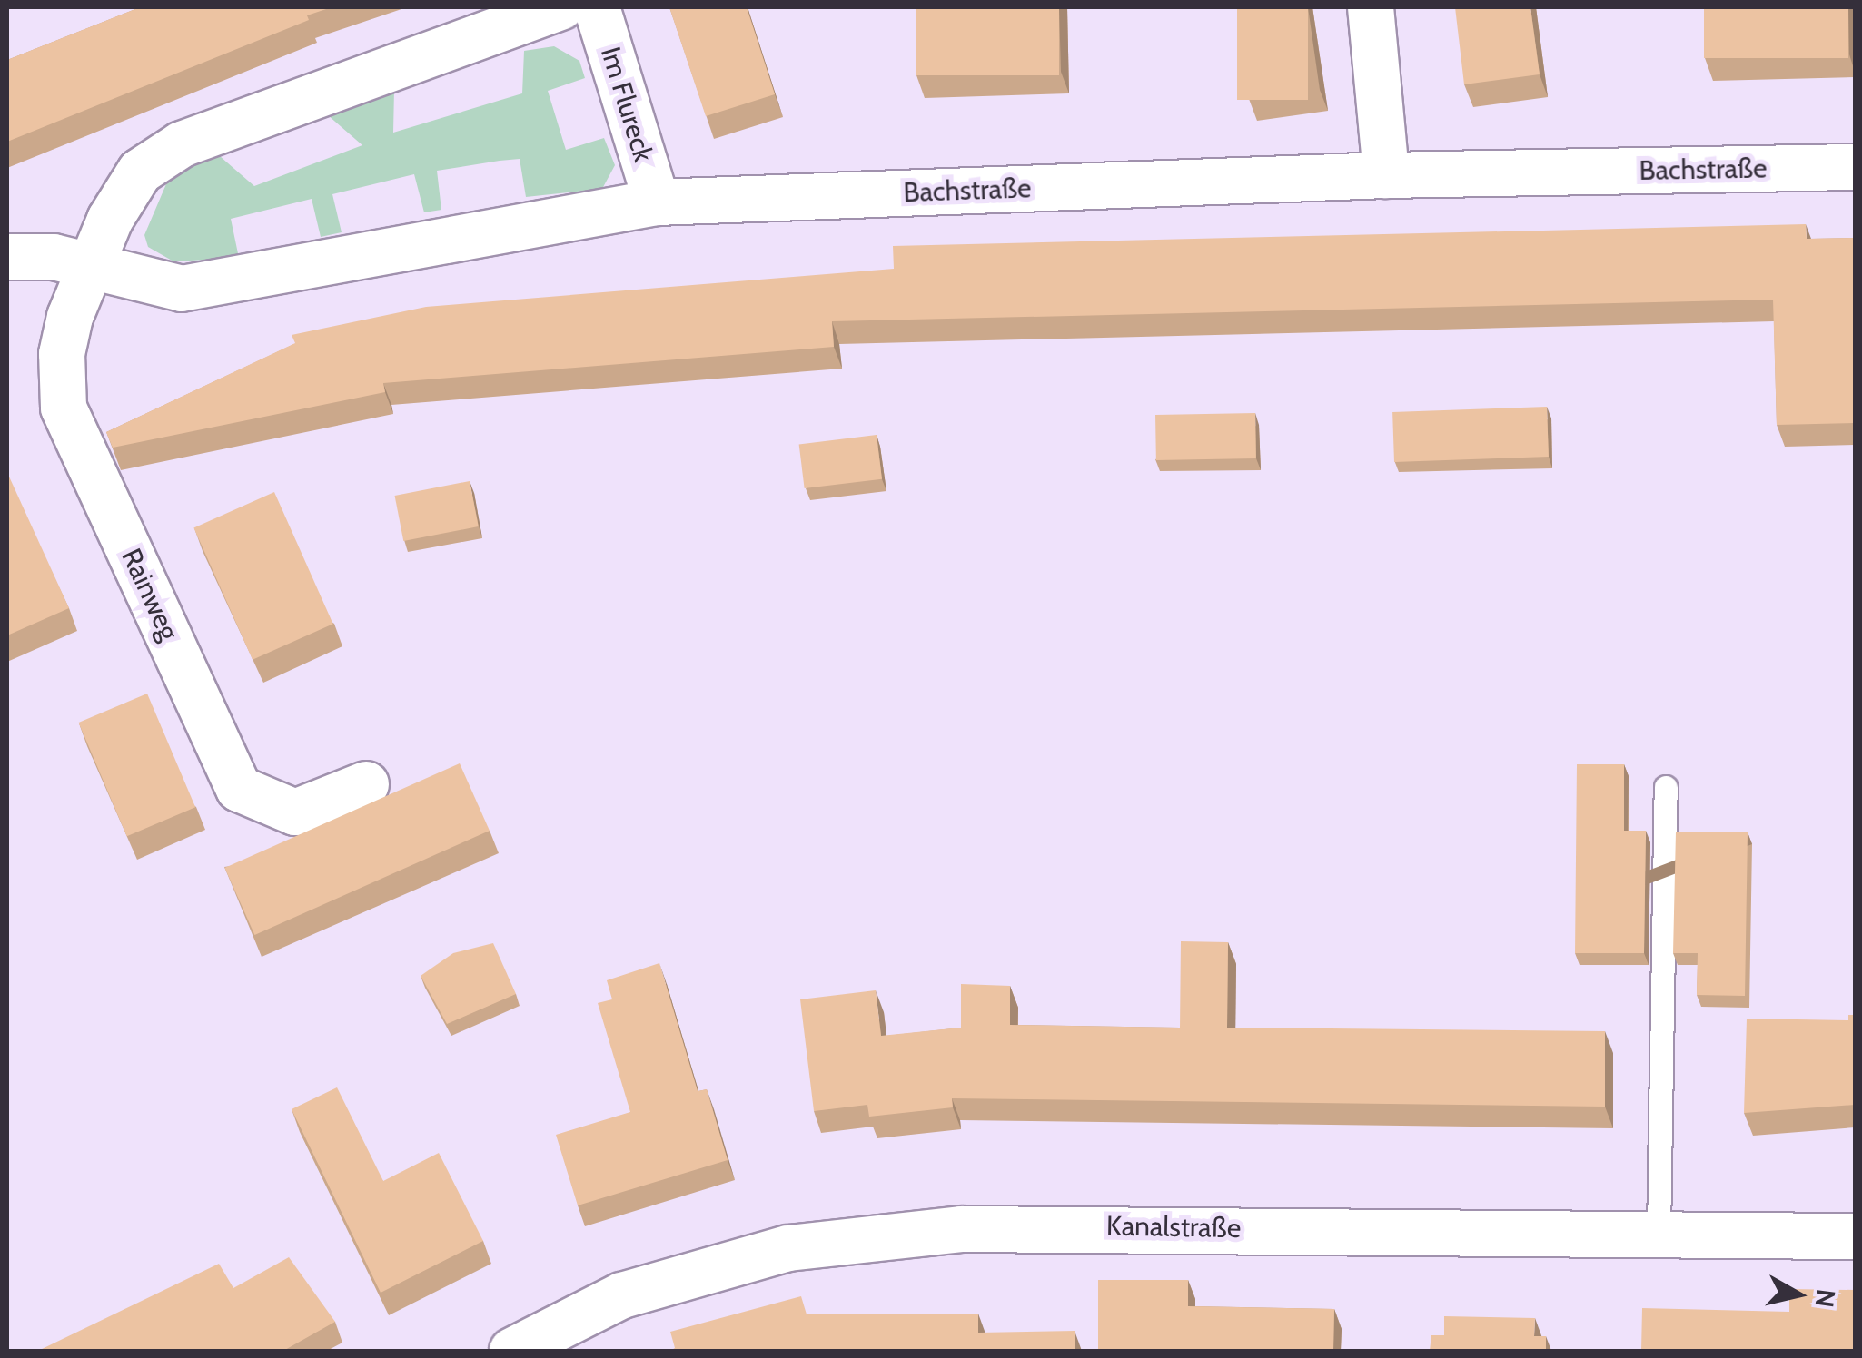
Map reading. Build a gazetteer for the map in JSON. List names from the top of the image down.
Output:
{
  "streets": {
    "street": [
      "Im Flureck",
      "Bachstraße",
      "Rainweg",
      "Kanalstraße"
    ]
  },
  "crossings": [
    ["Im Flureck", "Bachstraße"],
    ["Bachstraße", "Rainweg"]
  ],
  "north": "right"
}
